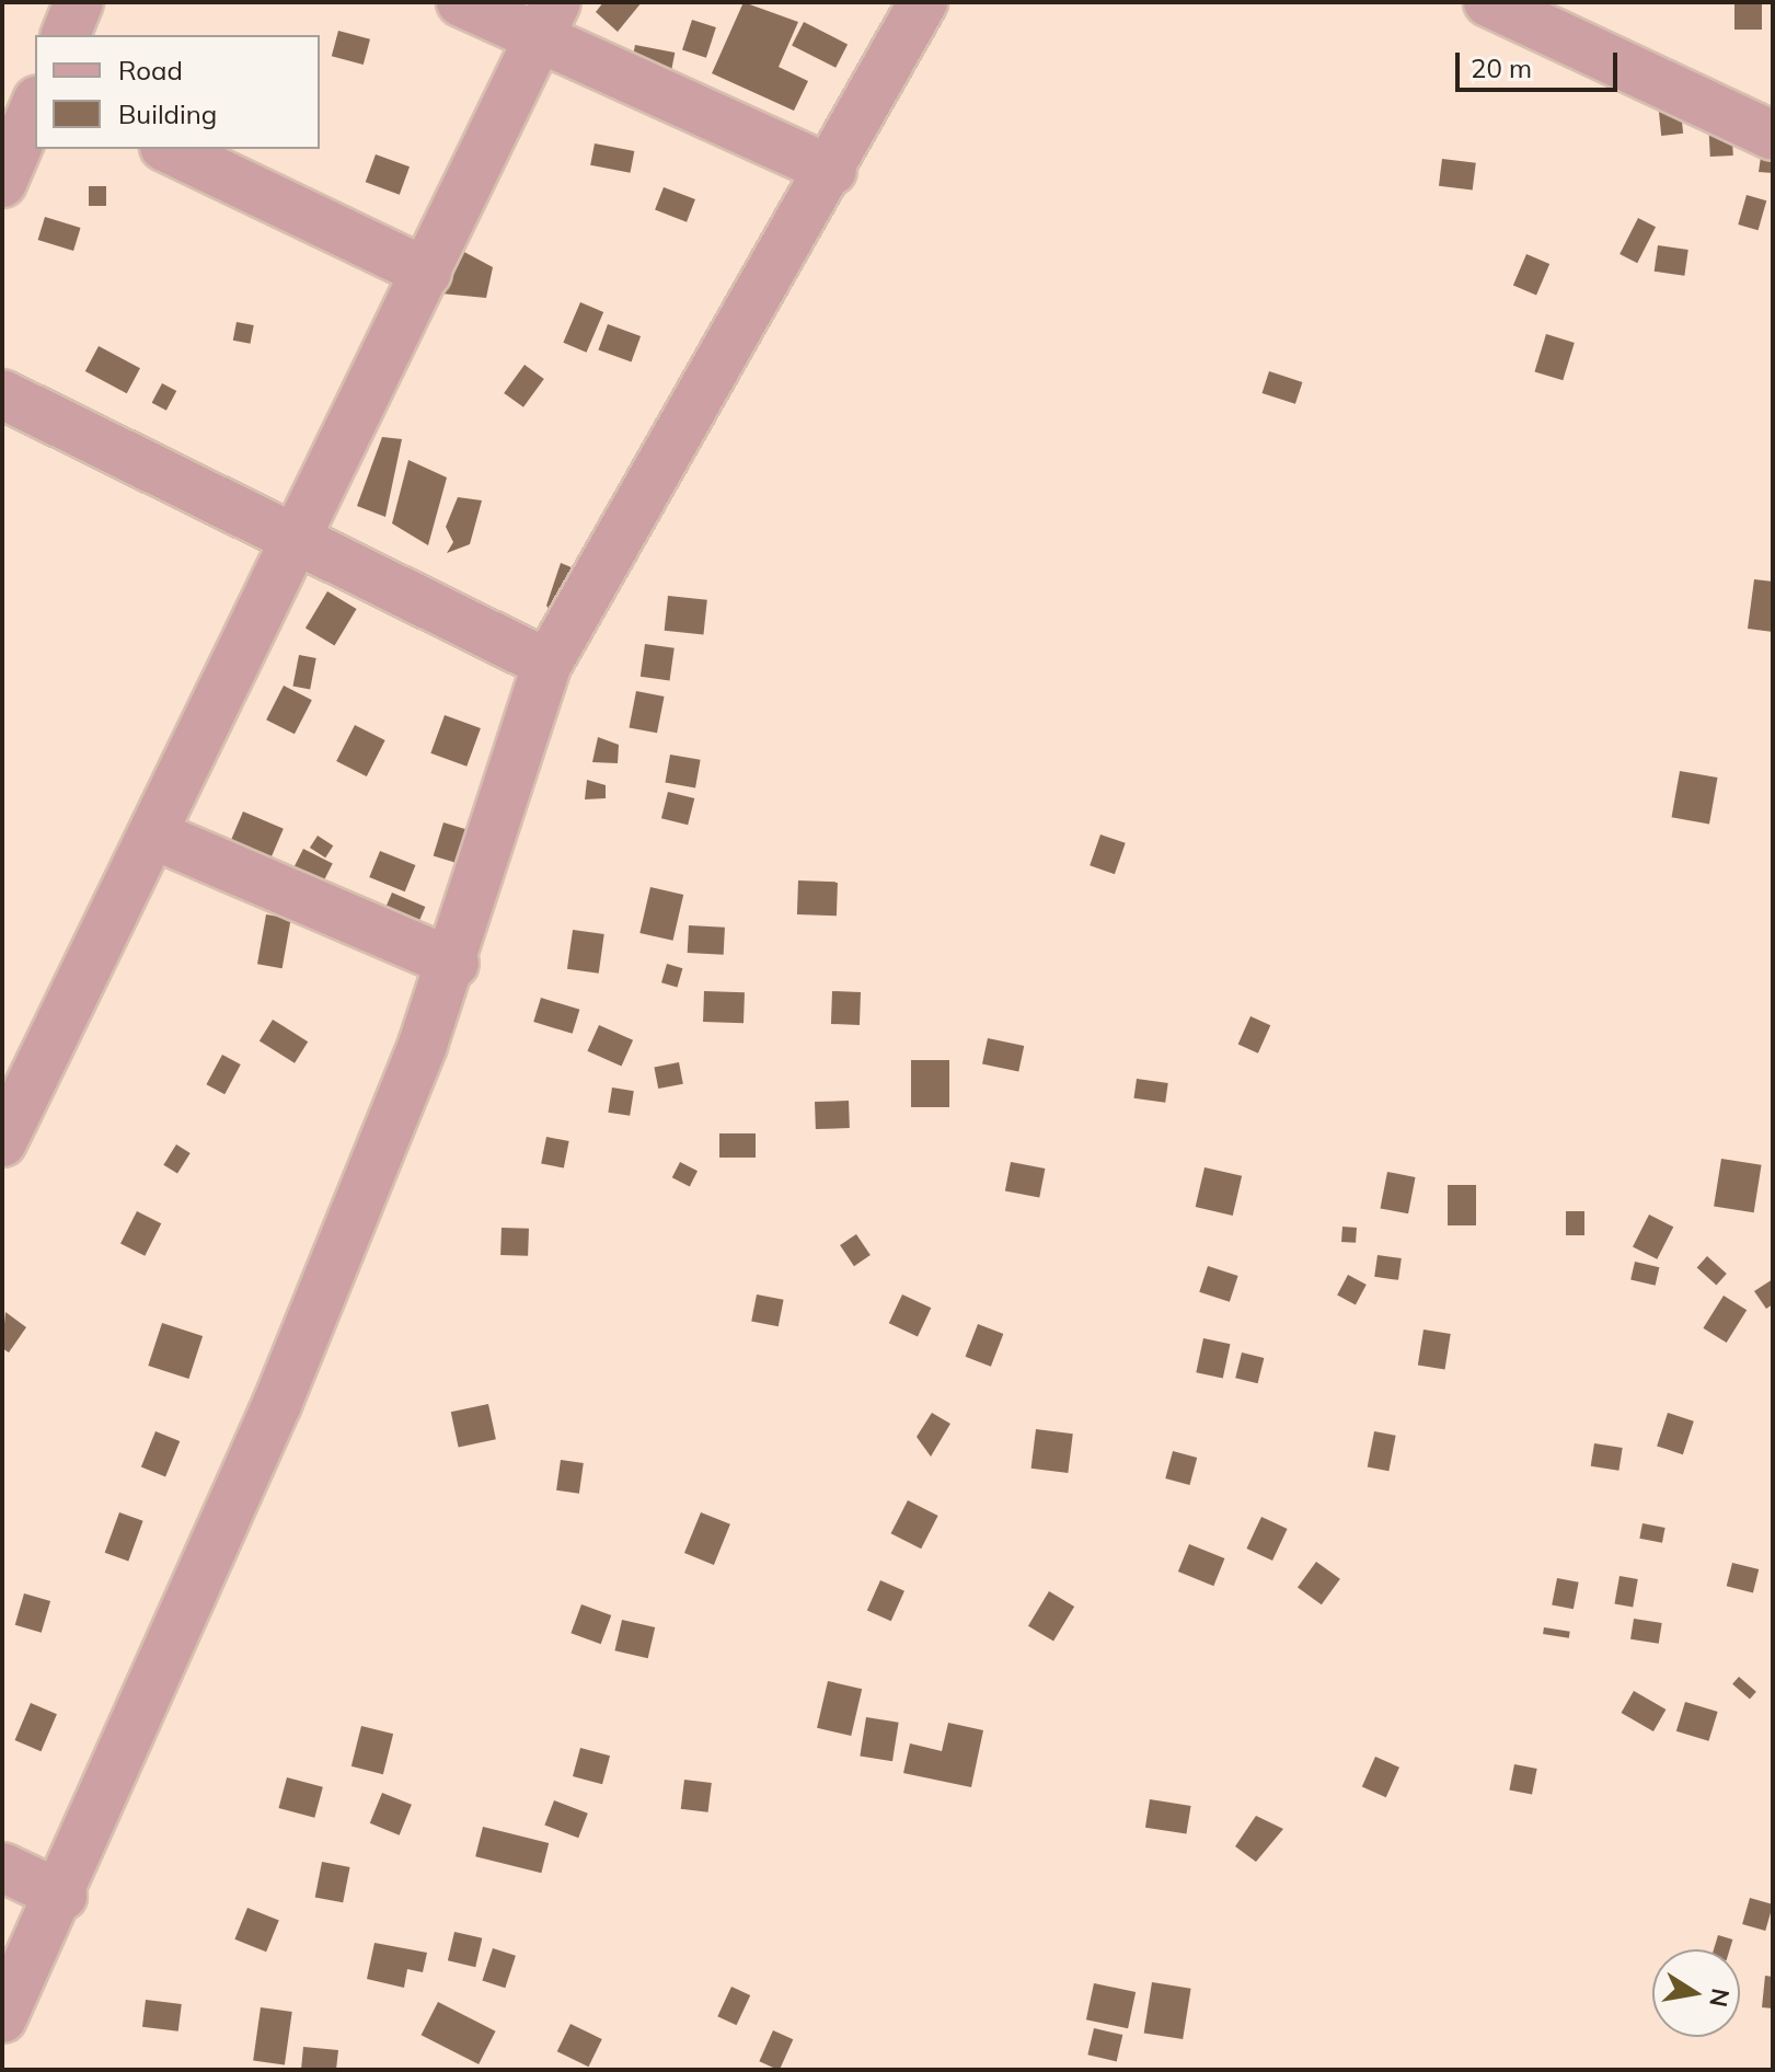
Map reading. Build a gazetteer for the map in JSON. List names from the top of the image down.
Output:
{
  "legend": ["Road", "Building"],
  "scale_bar": "20 m",
  "north": "right"
}
